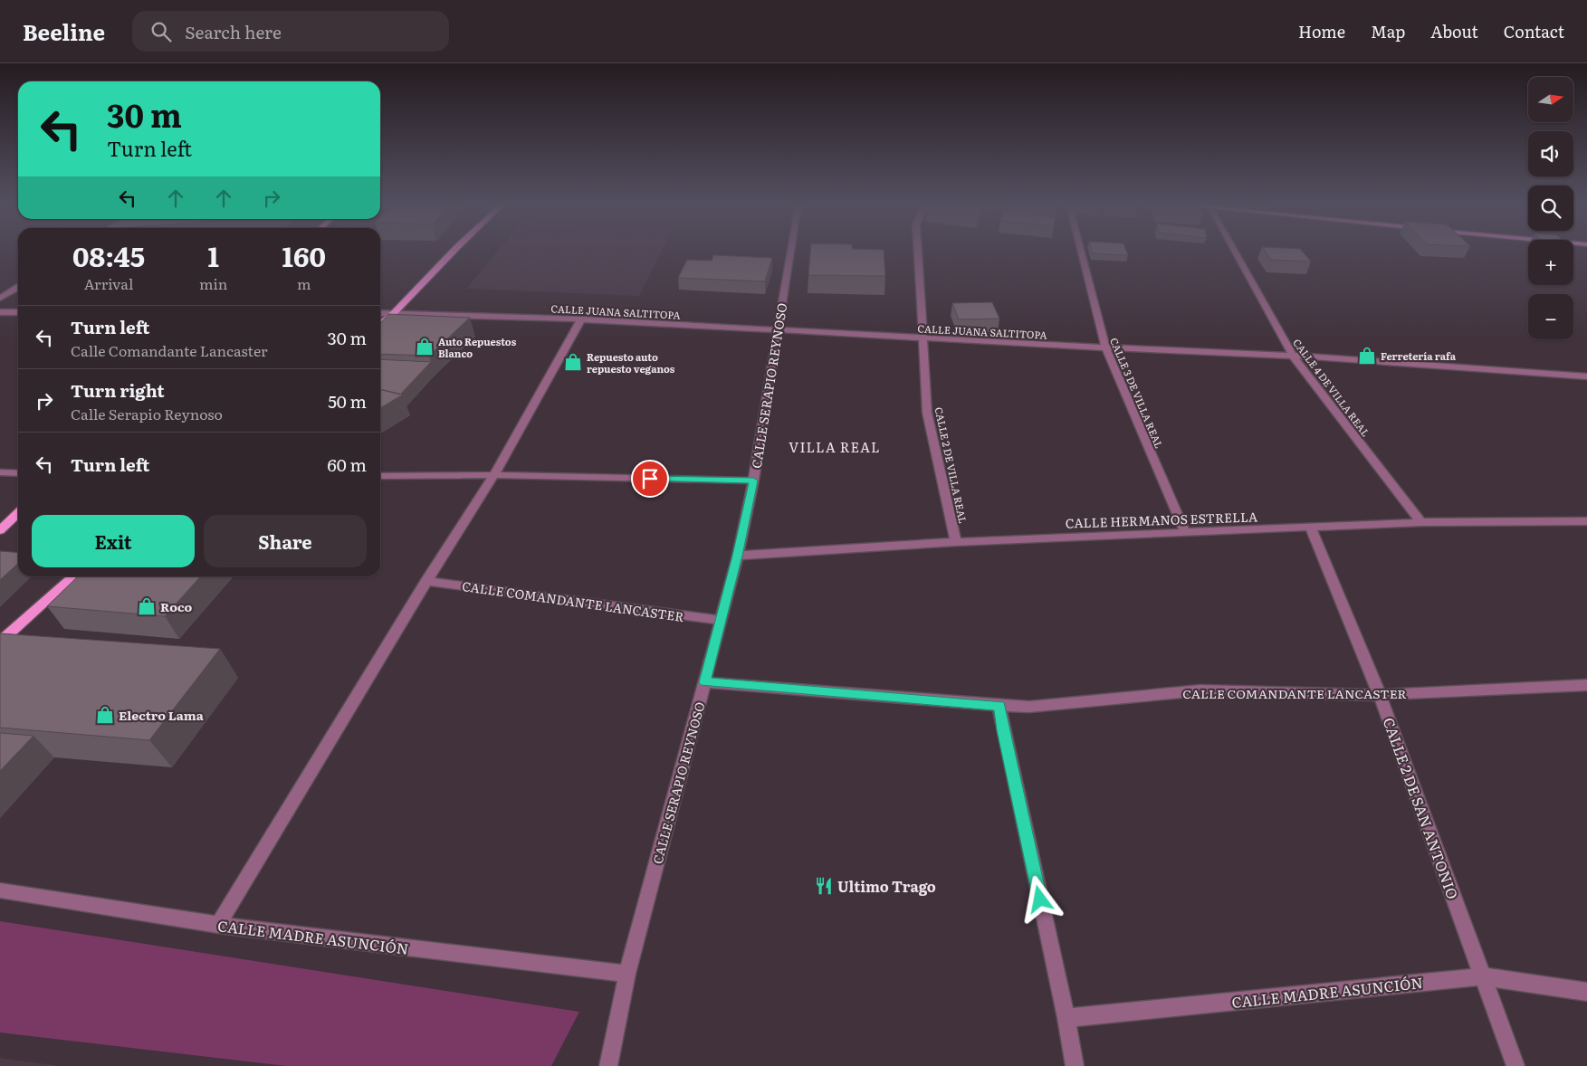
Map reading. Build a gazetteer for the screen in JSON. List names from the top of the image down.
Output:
{
  "streets": {
    "street": [
      "CALLE JUANA SALTITOPA",
      "CALLE SERAPIO REYNOSO",
      "CALLE 4 DE VILLA REAL",
      "CALLE 3 DE VILLA REAL",
      "CALLE 2 DE VILLA REAL",
      "CALLE HERMANOS ESTRELLA",
      "CALLE COMANDANTE LANCASTER",
      "CALLE 2 DE SAN ANTONIO",
      "CALLE MADRE ASUNCIÓN"
    ]
  },
  "crossings": [
    ["CALLE JUANA SALTITOPA", "CALLE SERAPIO REYNOSO"],
    ["CALLE JUANA SALTITOPA", "CALLE 4 DE VILLA REAL"],
    ["CALLE JUANA SALTITOPA", "CALLE 3 DE VILLA REAL"],
    ["CALLE JUANA SALTITOPA", "CALLE 2 DE VILLA REAL"],
    ["CALLE SERAPIO REYNOSO", "CALLE HERMANOS ESTRELLA"],
    ["CALLE SERAPIO REYNOSO", "CALLE COMANDANTE LANCASTER"],
    ["CALLE SERAPIO REYNOSO", "CALLE MADRE ASUNCIÓN"],
    ["CALLE 4 DE VILLA REAL", "CALLE HERMANOS ESTRELLA"],
    ["CALLE 3 DE VILLA REAL", "CALLE HERMANOS ESTRELLA"],
    ["CALLE 2 DE VILLA REAL", "CALLE HERMANOS ESTRELLA"],
    ["CALLE HERMANOS ESTRELLA", "CALLE 2 DE SAN ANTONIO"],
    ["CALLE COMANDANTE LANCASTER", "CALLE 2 DE SAN ANTONIO"],
    ["CALLE 2 DE SAN ANTONIO", "CALLE MADRE ASUNCIÓN"]
  ],
  "districts": ["VILLA REAL"],
  "places": {
    "shop": [
      "Auto Repuestos Blanco",
      "Ferretería rafa",
      "Repuesto auto repuesto veganos",
      "Roco",
      "Electro Lama"
    ],
    "restaurant": ["Ultimo Trago"]
  },
  "north": "right",
  "page": {
    "header": "Beeline",
    "search": "Search here",
    "nav": [
      "Home",
      "Map",
      "About",
      "Contact"
    ],
    "map_buttons": ["+", "−"],
    "turn": ["30 m", "Turn left"],
    "eta": [
      "08:45",
      "Arrival",
      "1",
      "min",
      "160",
      "m"
    ],
    "list": [
      {
        "name": "Turn left",
        "note": "Calle Comandante Lancaster",
        "value": "30 m"
      },
      {
        "name": "Turn right",
        "note": "Calle Serapio Reynoso",
        "value": "50 m"
      },
      {
        "name": "Turn left",
        "value": "60 m"
      }
    ],
    "buttons": ["Exit", "Share"]
  }
}
